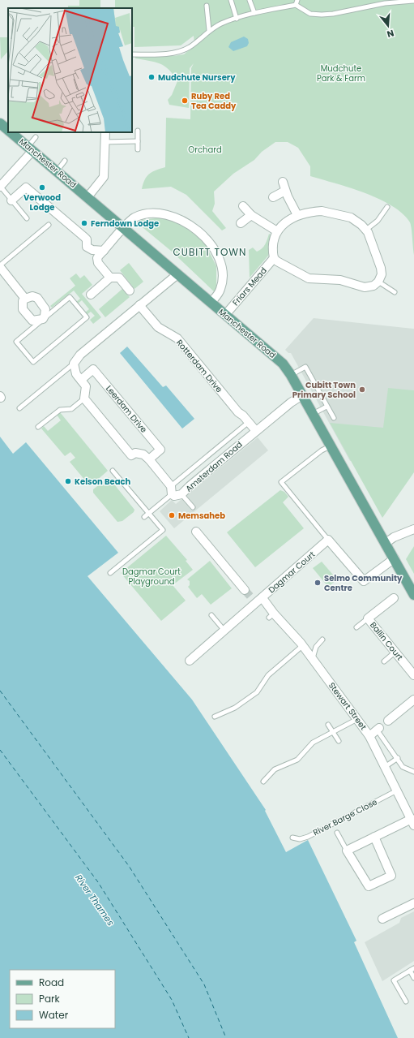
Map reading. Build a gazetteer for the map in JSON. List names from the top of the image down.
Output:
{
  "streets": {
    "main road": ["Manchester Road"],
    "street": [
      "Friars Mead",
      "Rotterdam Drive",
      "Leerdam Drive",
      "Amsterdam Road",
      "Dagmar Court",
      "Ballin Court",
      "Stewart Street"
    ],
    "lane": ["River Barge Close"]
  },
  "crossings": [
    ["Manchester Road", "Friars Mead"],
    ["Manchester Road", "Amsterdam Road"],
    ["Rotterdam Drive", "Amsterdam Road"],
    ["Dagmar Court", "Stewart Street"],
    ["Stewart Street", "River Barge Close"]
  ],
  "districts": ["CUBITT TOWN"],
  "water": ["River Thames"],
  "parks": ["Mudchute Park & Farm", "Orchard", "Dagmar Court Playground"],
  "places": [
    "Mudchute Nursery",
    "Ruby Red Tea Caddy",
    "Verwood Lodge",
    "Ferndown Lodge",
    "Cubitt Town Primary School",
    "Kelson Beach",
    "Memsaheb",
    "Selmo Community Centre"
  ],
  "legend": ["Road", "Park", "Water"],
  "north": "bottom"
}
